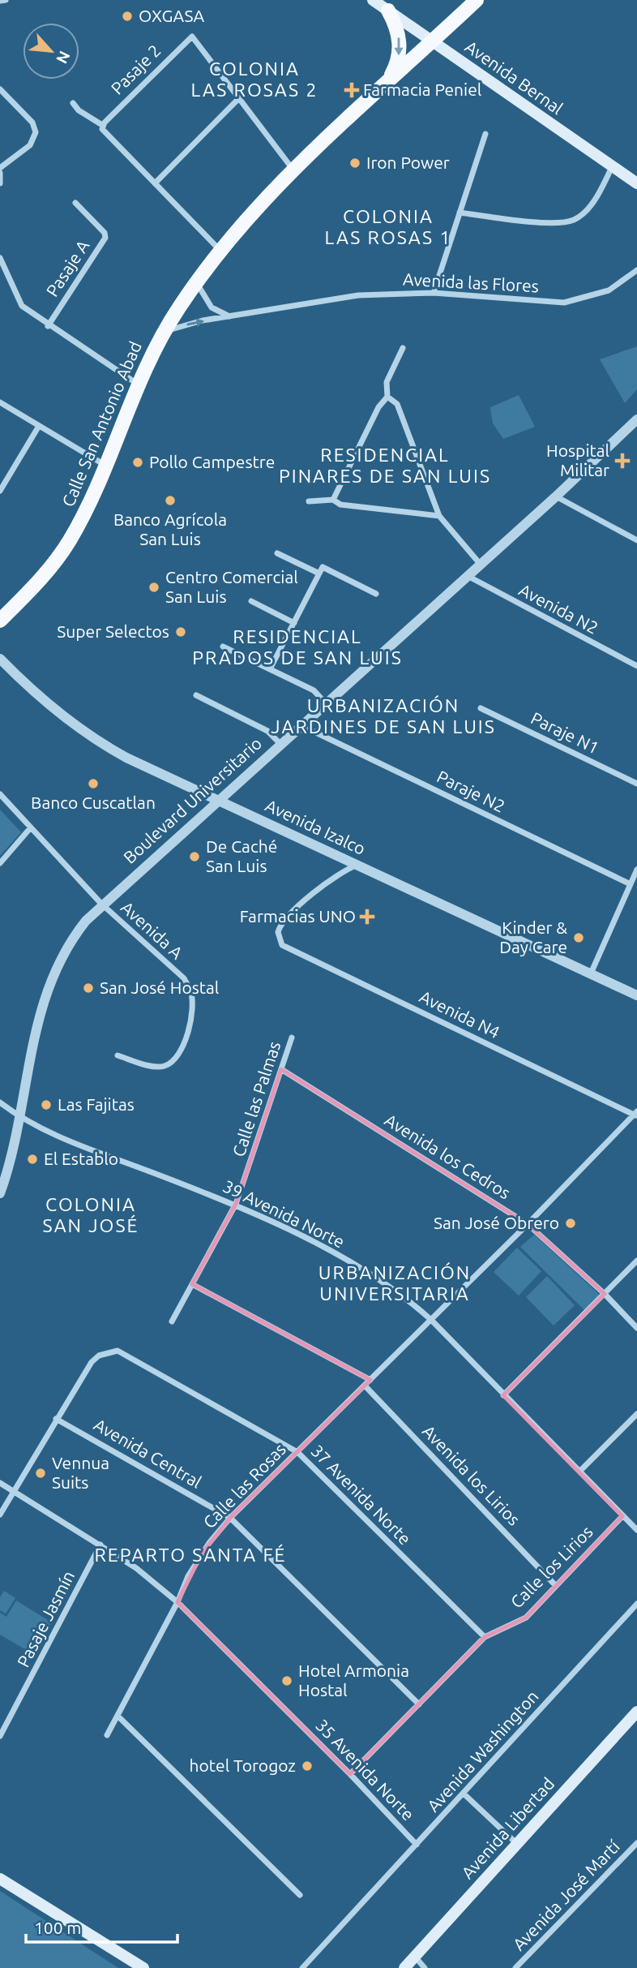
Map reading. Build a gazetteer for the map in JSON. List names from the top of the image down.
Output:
{
  "streets": {
    "main road": ["Avenida Bernal", "Calle San Antonio Abad", "Avenida Libertad"],
    "street": [
      "Pasaje 2",
      "Pasaje A",
      "Avenida las Flores",
      "Avenida N2",
      "Paraje N1",
      "Paraje N2",
      "Boulevard Universitario",
      "Avenida Izalco",
      "Avenida A",
      "Avenida N4",
      "Calle las Palmas",
      "Avenida los Cedros",
      "39 Avenida Norte",
      "Avenida Central",
      "Avenida los Lirios",
      "Calle las Rosas",
      "37 Avenida Norte",
      "Calle los Lirios",
      "Pasaje Jasmín",
      "Avenida Washington",
      "35 Avenida Norte",
      "Avenida José Martí"
    ]
  },
  "crossings": [
    ["Avenida Bernal", "Calle San Antonio Abad"],
    ["Avenida las Flores", "Calle San Antonio Abad"],
    ["Avenida N2", "Boulevard Universitario"],
    ["Paraje N2", "Boulevard Universitario"],
    ["Boulevard Universitario", "Avenida Izalco"],
    ["Boulevard Universitario", "Avenida A"],
    ["Boulevard Universitario", "39 Avenida Norte"],
    ["Avenida Izalco", "Avenida N4"],
    ["Avenida N4", "Calle las Rosas"],
    ["Calle las Palmas", "Avenida los Cedros"],
    ["Calle las Palmas", "39 Avenida Norte"],
    ["Avenida los Cedros", "Calle las Rosas"],
    ["39 Avenida Norte", "Calle las Rosas"],
    ["39 Avenida Norte", "Calle los Lirios"],
    ["Avenida Central", "Calle las Rosas"],
    ["Avenida Central", "37 Avenida Norte"],
    ["Avenida Central", "Calle los Lirios"],
    ["Avenida los Lirios", "Calle las Rosas"],
    ["Avenida los Lirios", "Calle los Lirios"],
    ["Calle las Rosas", "37 Avenida Norte"],
    ["Calle las Rosas", "35 Avenida Norte"],
    ["37 Avenida Norte", "Calle los Lirios"],
    ["Calle los Lirios", "35 Avenida Norte"],
    ["Pasaje Jasmín", "35 Avenida Norte"],
    ["Avenida Washington", "35 Avenida Norte"]
  ],
  "districts": [
    "COLONIA LAS ROSAS 2",
    "COLONIA LAS ROSAS 1",
    "RESIDENCIAL PINARES DE SAN LUIS",
    "RESIDENCIAL PRADOS DE SAN LUIS",
    "URBANIZACIÓN JARDINES DE SAN LUIS",
    "COLONIA SAN JOSÉ",
    "URBANIZACIÓN UNIVERSITARIA",
    "REPARTO SANTA FÉ"
  ],
  "places": {
    "other": [
      "OXGASA",
      "Iron Power",
      "Pollo Campestre",
      "Banco Agrícola San Luis",
      "Centro Comercial San Luis",
      "Super Selectos",
      "Banco Cuscatlan",
      "De Caché San Luis",
      "Kinder & Day Care",
      "San José Hostal",
      "Las Fajitas",
      "El Establo",
      "San José Obrero",
      "Vennua Suits",
      "Hotel Armonia Hostal",
      "hotel Torogoz"
    ],
    "health": ["Farmacia Peniel", "Hospital Militar", "Farmacias UNO"]
  },
  "scale_bar": "100 m",
  "north": "bottom right"
}
